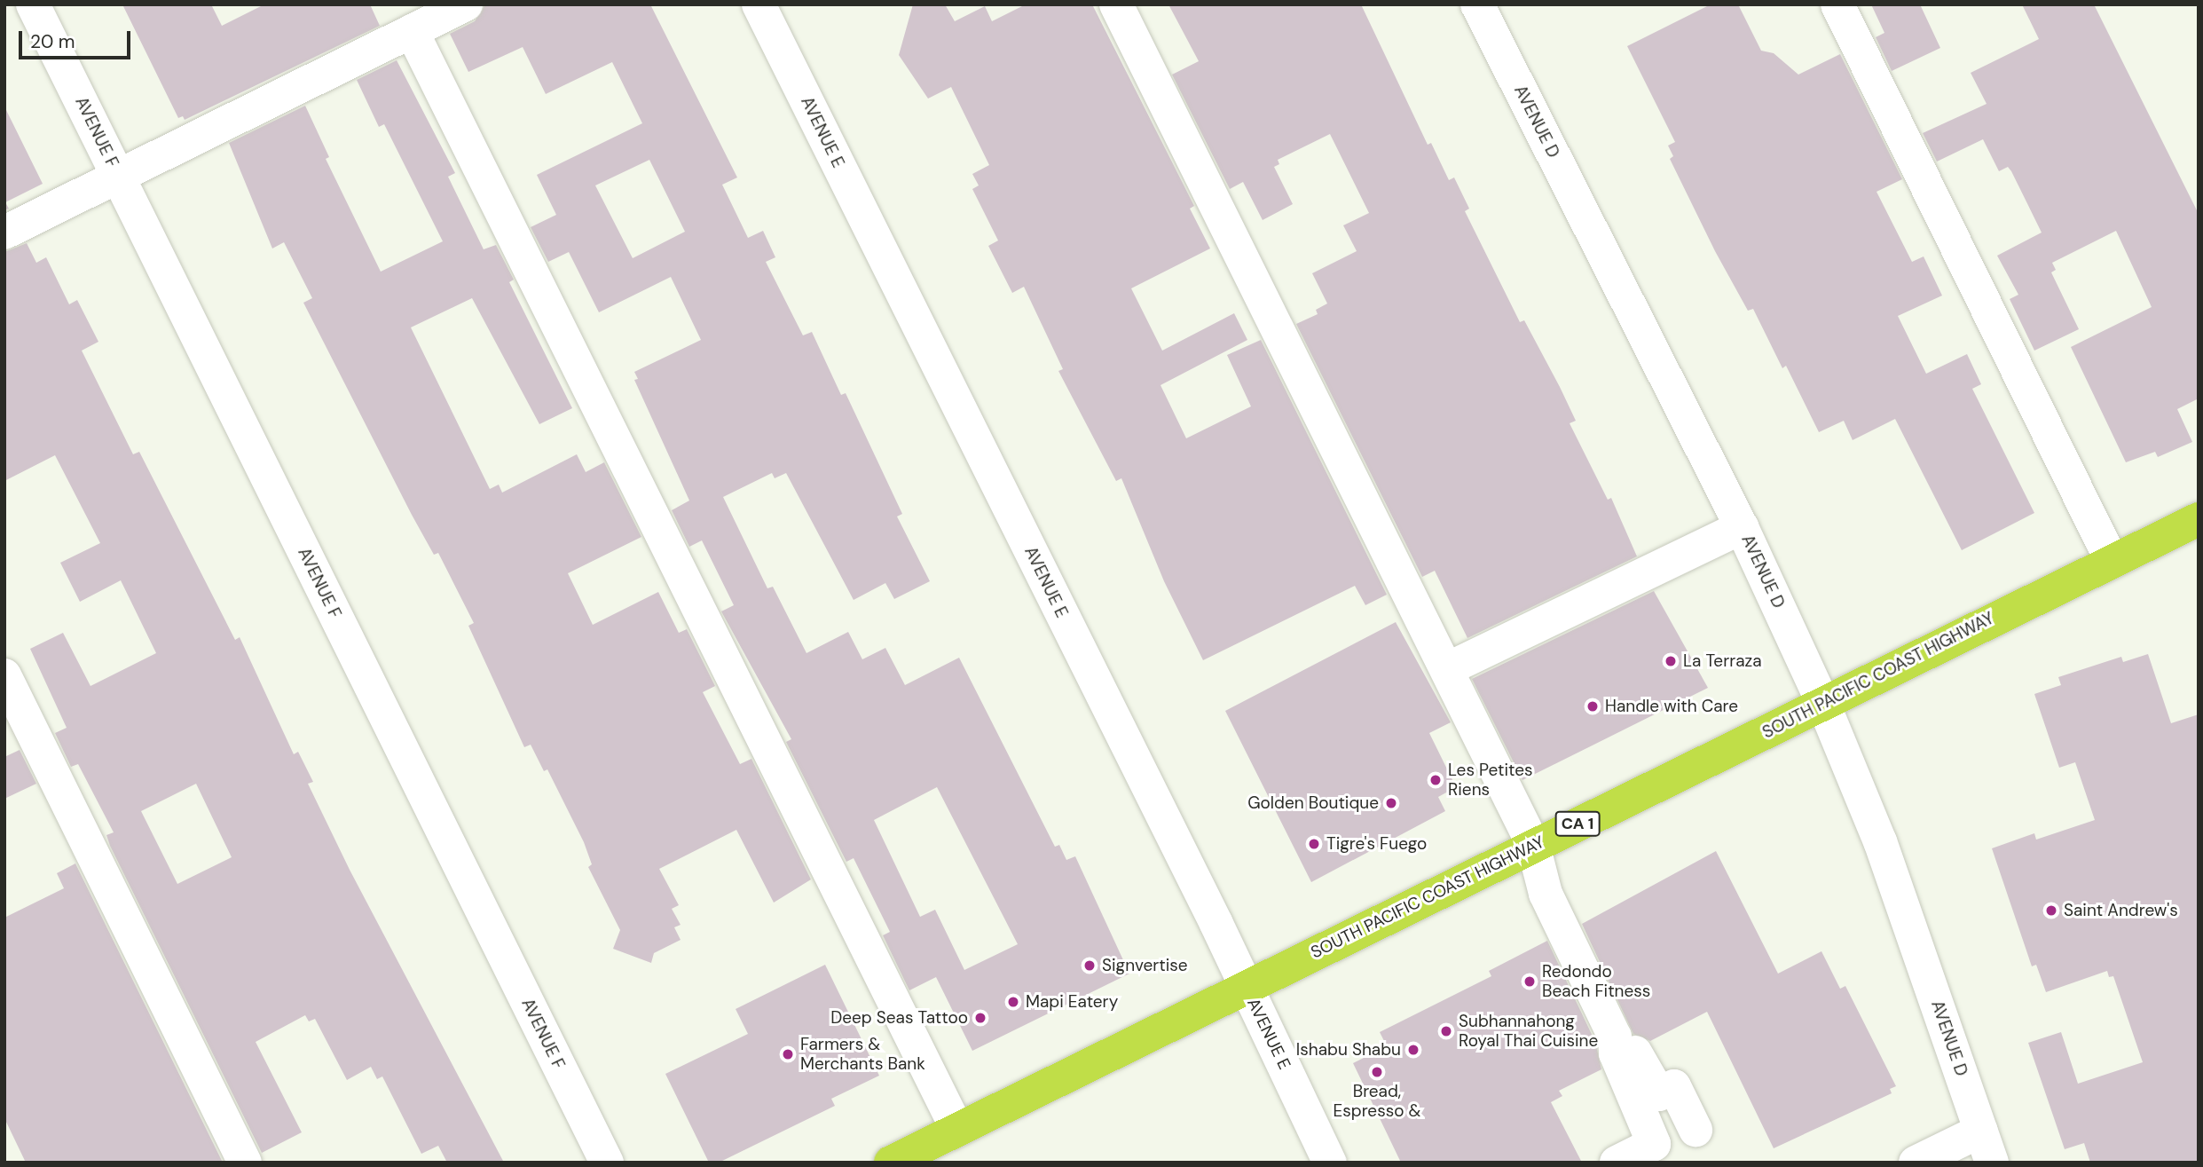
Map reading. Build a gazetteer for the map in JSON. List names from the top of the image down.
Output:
{
  "streets": {
    "highway": ["SOUTH PACIFIC COAST HIGHWAY", "CA 1"],
    "street": ["AVENUE D", "AVENUE F", "AVENUE E"]
  },
  "crossings": [
    ["AVENUE D", "SOUTH PACIFIC COAST HIGHWAY"],
    ["AVENUE E", "SOUTH PACIFIC COAST HIGHWAY"]
  ],
  "places": [
    "La Terraza",
    "Handle with Care",
    "Les Petites Riens",
    "Golden Boutique",
    "Tigre's Fuego",
    "Saint Andrew's",
    "Signvertise",
    "Redondo Beach Fitness",
    "Mapi Eatery",
    "Deep Seas Tattoo",
    "Subhannahong Royal Thai Cuisine",
    "Ishabu Shabu",
    "Farmers & Merchants Bank",
    "Bread, Espresso &"
  ],
  "scale_bar": "20 m"
}
